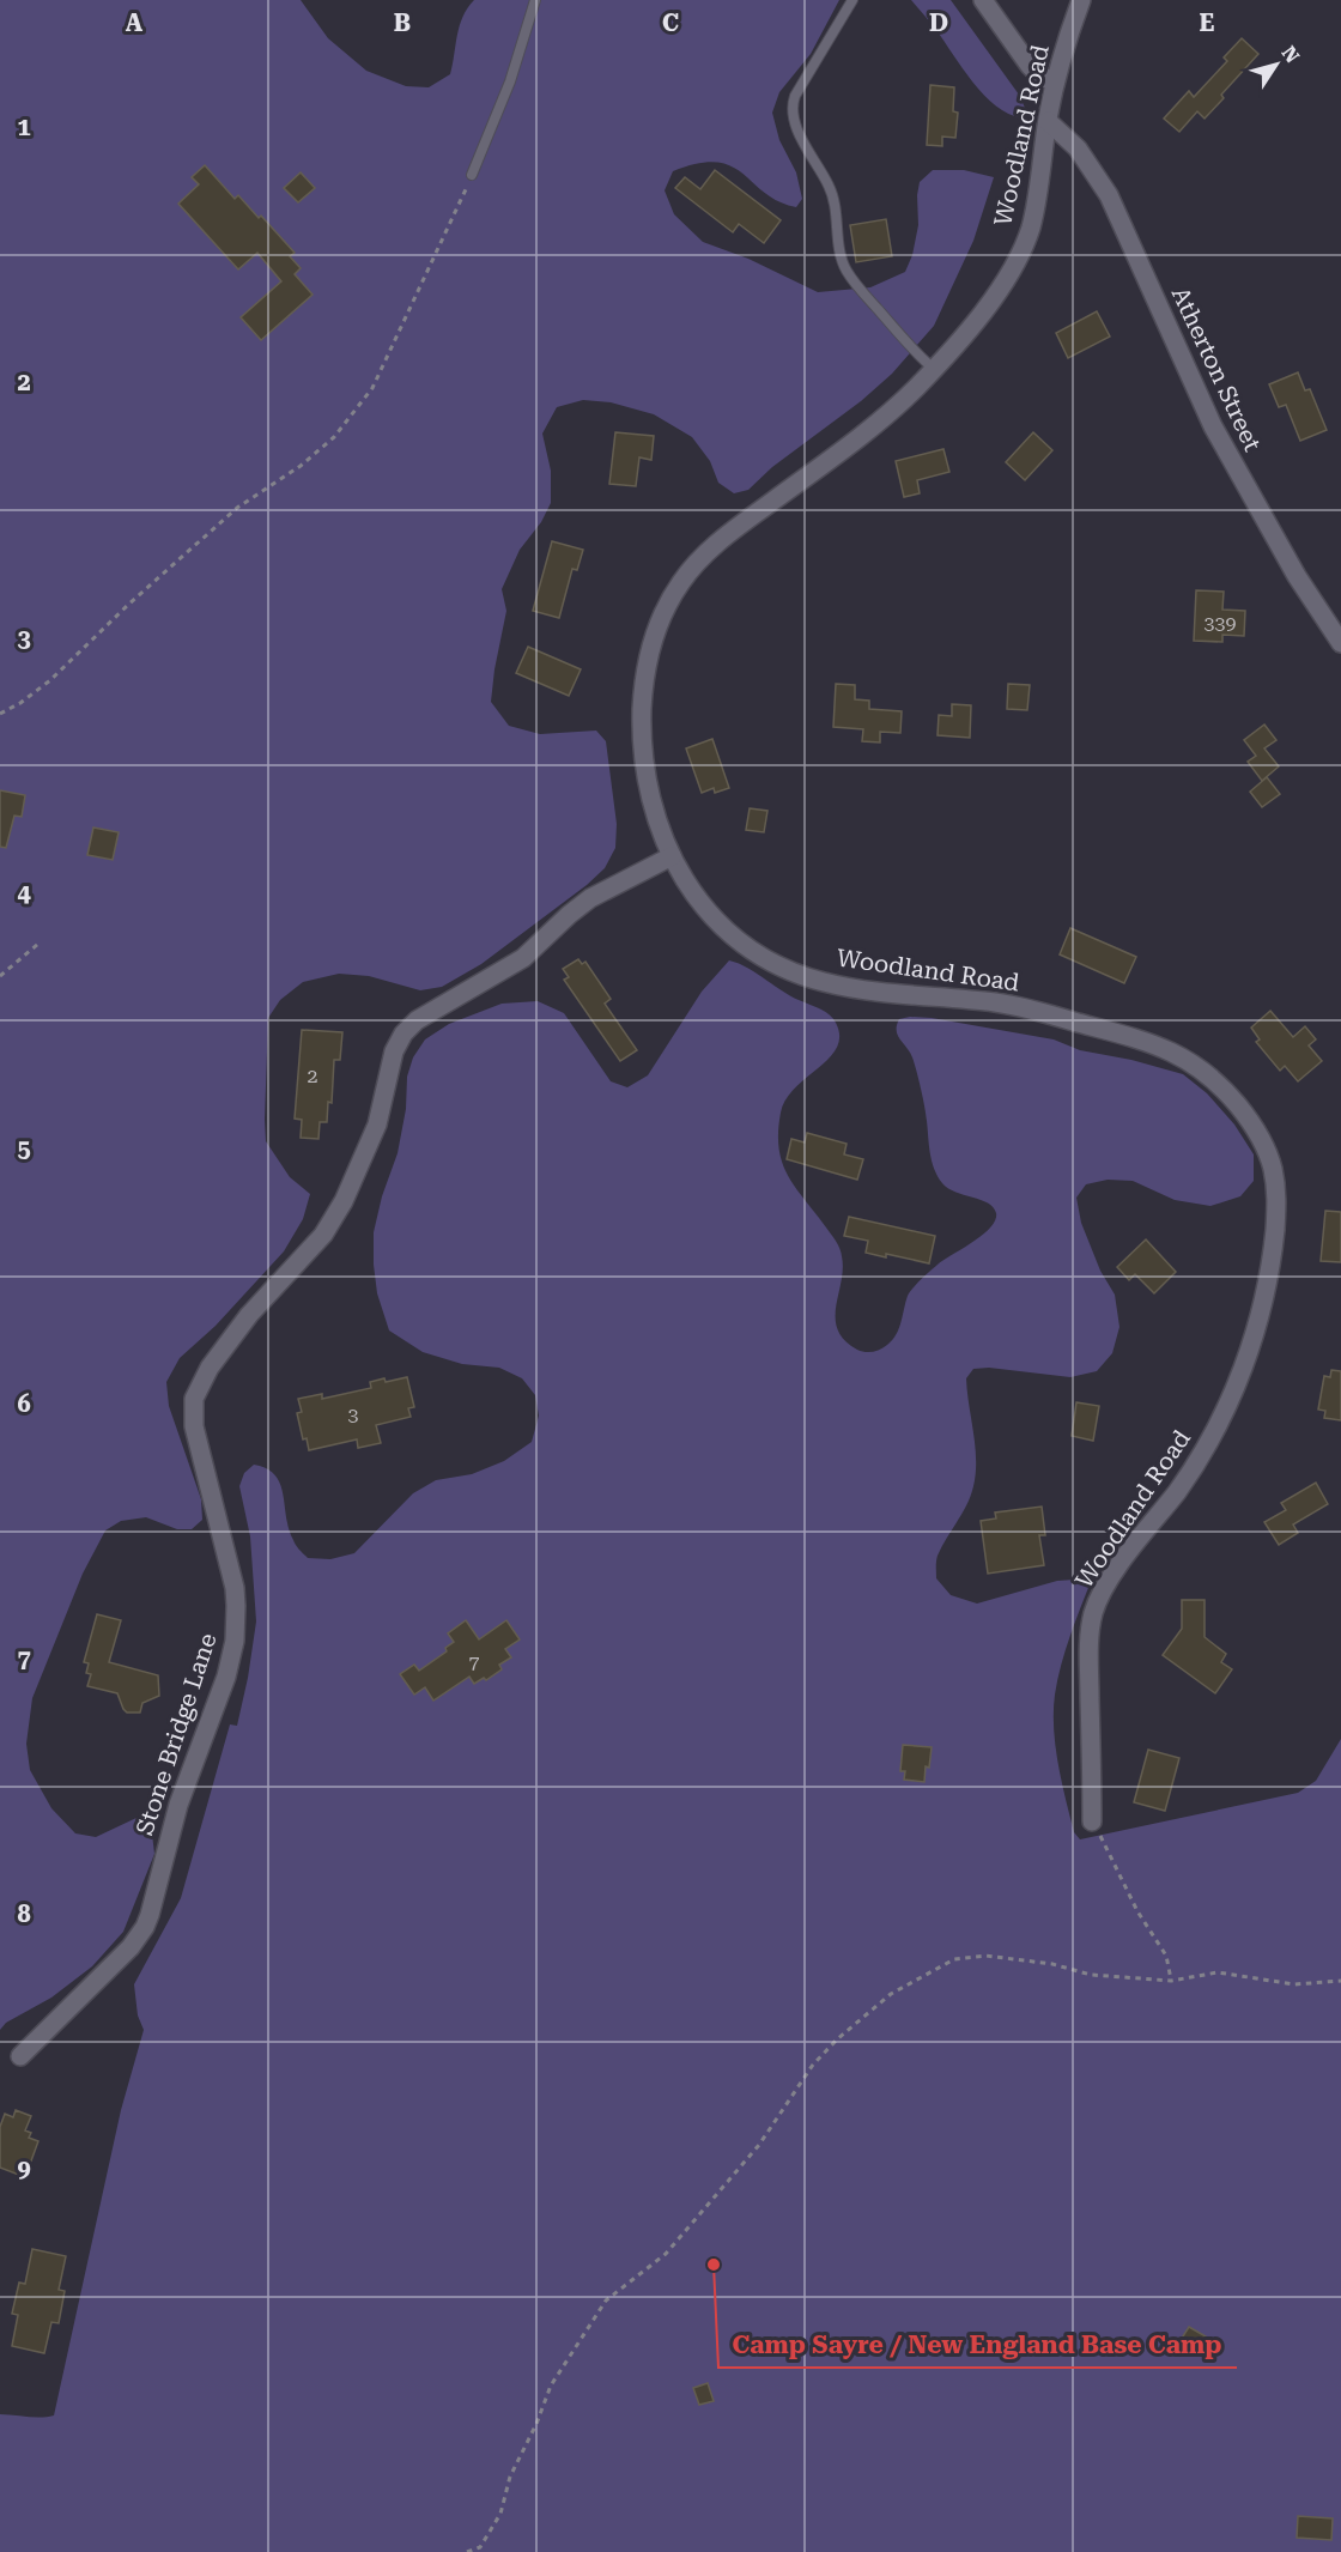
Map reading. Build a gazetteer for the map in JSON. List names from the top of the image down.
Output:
{
  "streets": {
    "street": ["Woodland Road", "Atherton Street", "Stone Bridge Lane"]
  },
  "crossings": [
    ["Woodland Road", "Atherton Street"],
    ["Woodland Road", "Stone Bridge Lane"]
  ],
  "places": ["Camp Sayre / New England Base Camp"],
  "house_numbers": [
    "339",
    "2",
    "3",
    "7"
  ],
  "north": "top right",
  "grid": {
    "columns": [
      "A",
      "B",
      "C",
      "D",
      "E"
    ],
    "rows": [
      "1",
      "2",
      "3",
      "4",
      "5",
      "6",
      "7",
      "8",
      "9"
    ]
  }
}
